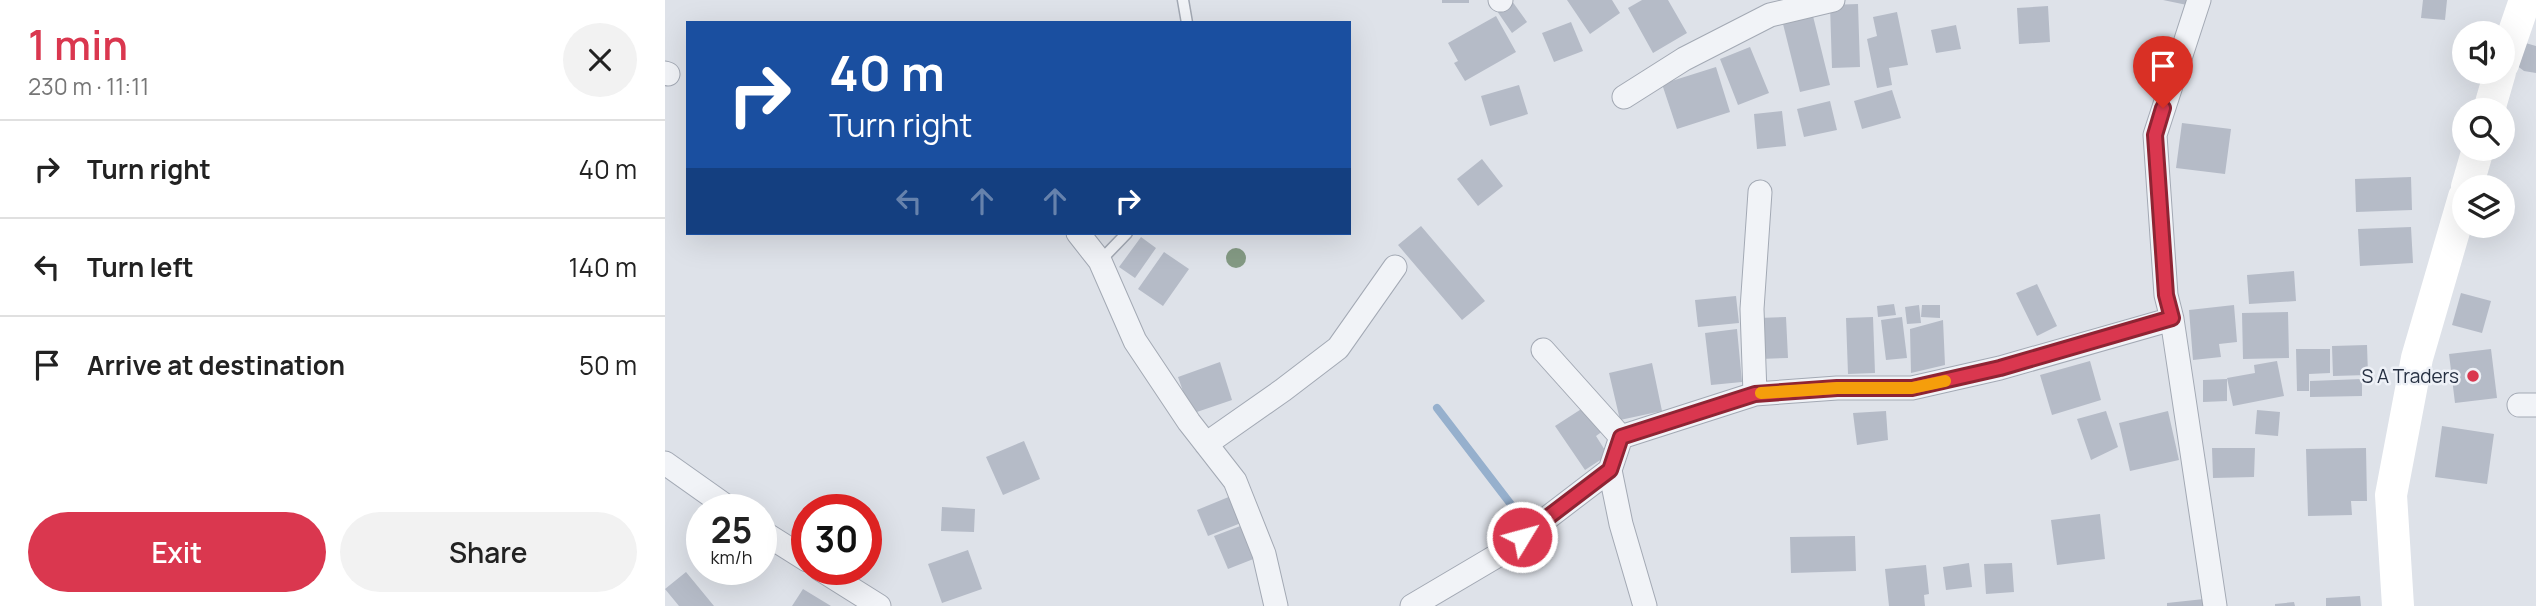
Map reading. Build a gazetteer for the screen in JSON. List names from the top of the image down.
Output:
{
  "places": ["S A Traders"],
  "page": {
    "heading": ["1 min", "230 m · 11:11"],
    "turn": ["40 m", "Turn right"],
    "list": [
      {
        "name": "Turn right",
        "value": "40 m"
      },
      {
        "name": "Turn left",
        "value": "140 m"
      },
      {
        "name": "Arrive at destination",
        "value": "50 m"
      }
    ],
    "speed": "25 km/h",
    "limit": "30",
    "buttons": ["Exit", "Share"]
  }
}
